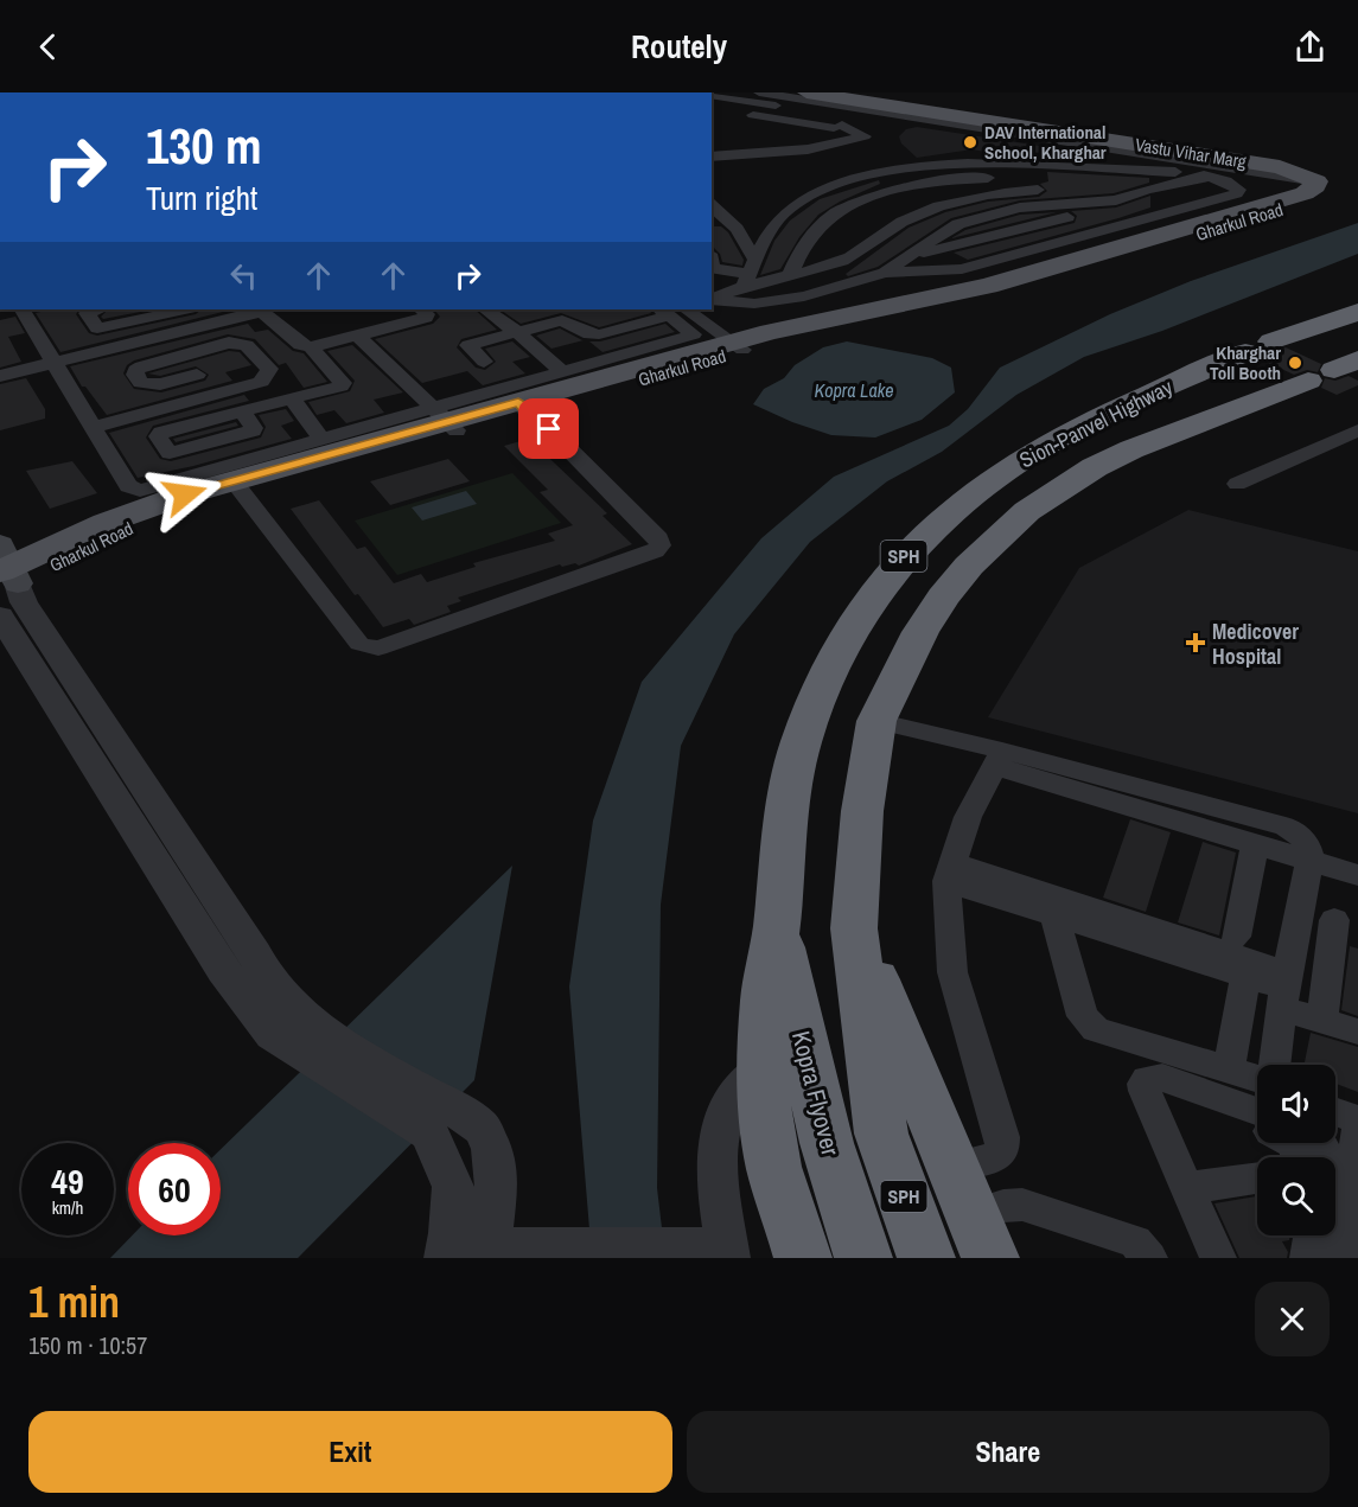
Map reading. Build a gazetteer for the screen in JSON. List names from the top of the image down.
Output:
{
  "streets": {
    "highway": ["Sion-Panvel Highway", "SPH", "Kopra Flyover"],
    "main road": ["Vastu Vihar Marg", "Gharkul Road"]
  },
  "crossings": [
    ["Vastu Vihar Marg", "Gharkul Road"],
    ["Sion-Panvel Highway", "SPH"],
    ["Sion-Panvel Highway", "Kopra Flyover"]
  ],
  "water": ["Kopra Lake"],
  "places": {
    "other": ["DAV International School, Kharghar", "Kharghar Toll Booth"],
    "health": ["Medicover Hospital"]
  },
  "page": {
    "header": "Routely",
    "turn": ["130 m", "Turn right"],
    "speed": "49 km/h",
    "limit": "60",
    "heading": ["1 min", "150 m · 10:57"],
    "buttons": ["Exit", "Share"]
  }
}
